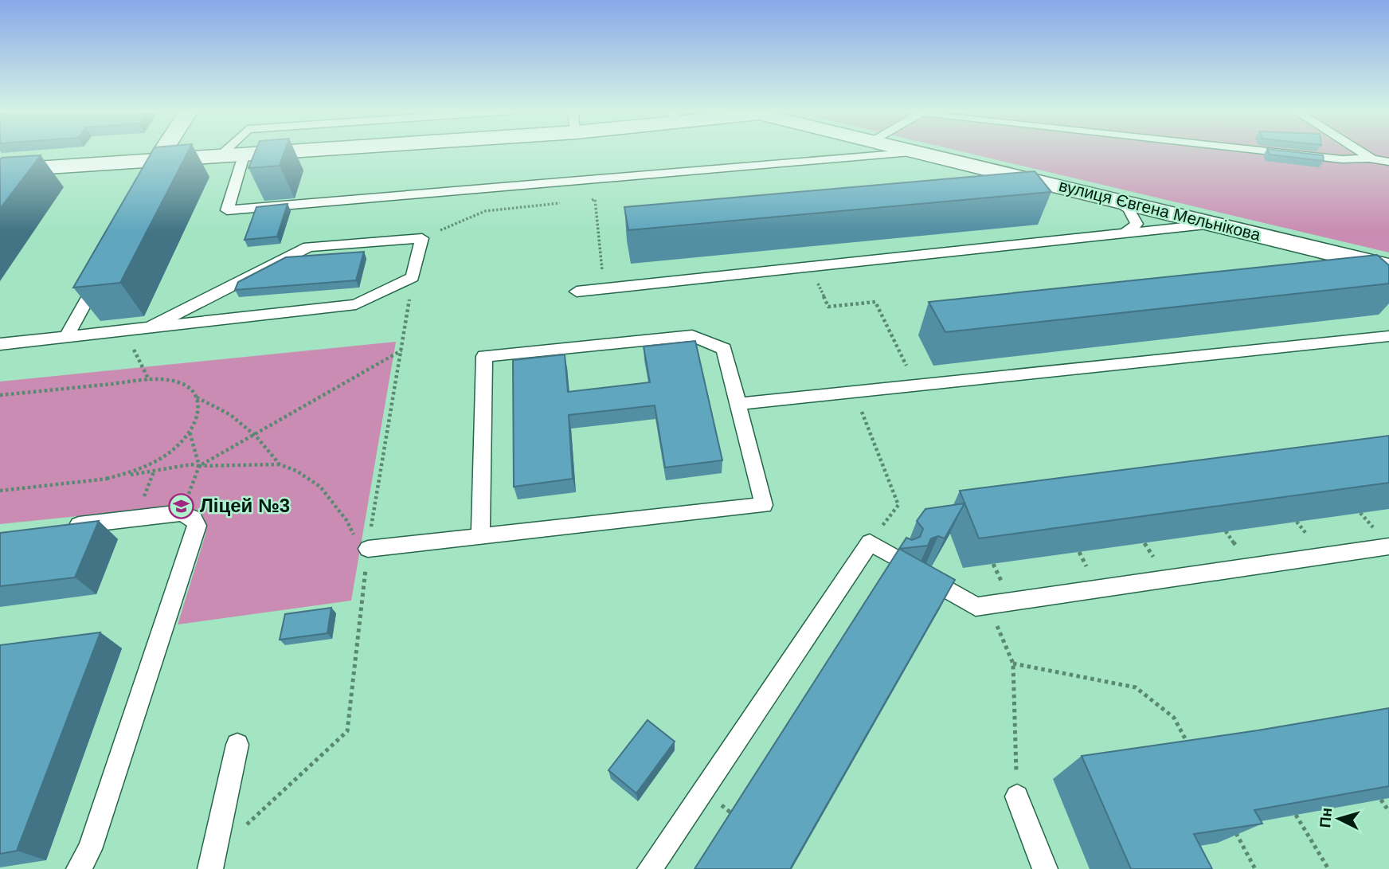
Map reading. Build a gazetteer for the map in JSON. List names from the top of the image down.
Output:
{
  "streets": {
    "street": ["вулиця Євгена Мельнікова"]
  },
  "places": {
    "school or university": ["Ліцей №3"]
  },
  "north": "left"
}
